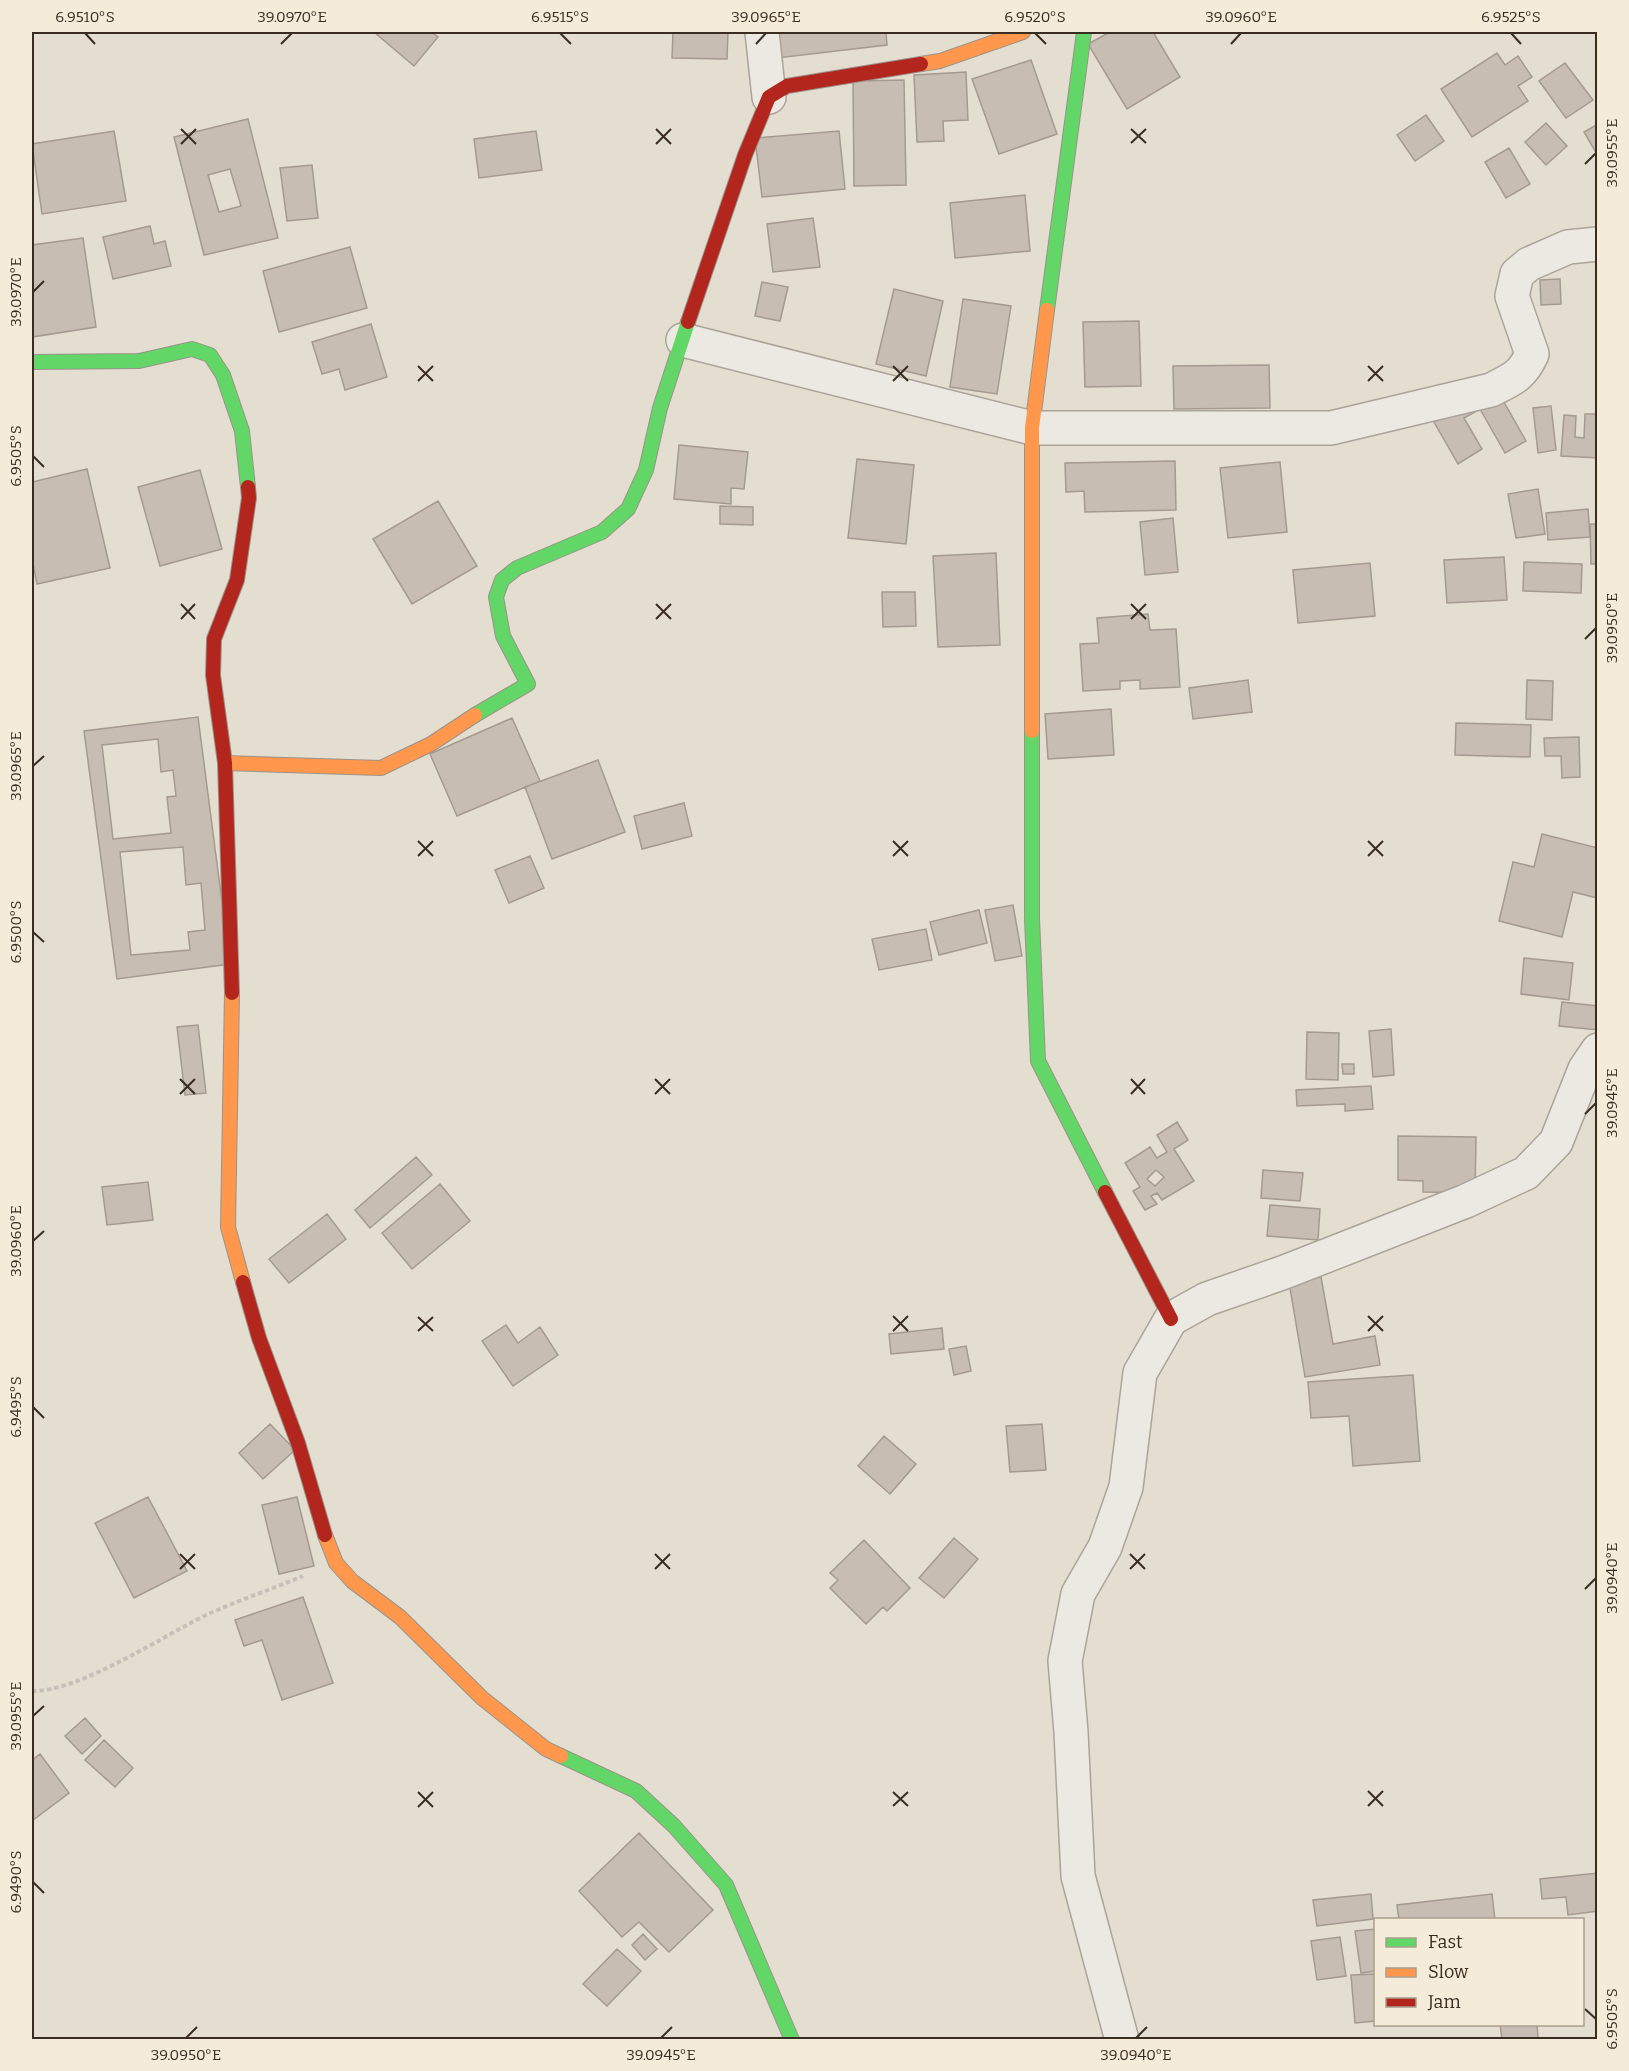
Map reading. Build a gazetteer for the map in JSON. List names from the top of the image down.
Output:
{
  "legend": ["Fast", "Slow", "Jam"],
  "coordinates": [
    "6.9510°S",
    "39.0970°E",
    "6.9515°S",
    "39.0965°E",
    "6.9520°S",
    "39.0960°E",
    "6.9525°S",
    "39.0955°E",
    "6.9505°S",
    "39.0950°E",
    "6.9500°S",
    "39.0945°E",
    "6.9495°S",
    "39.0940°E",
    "6.9490°S"
  ]
}
